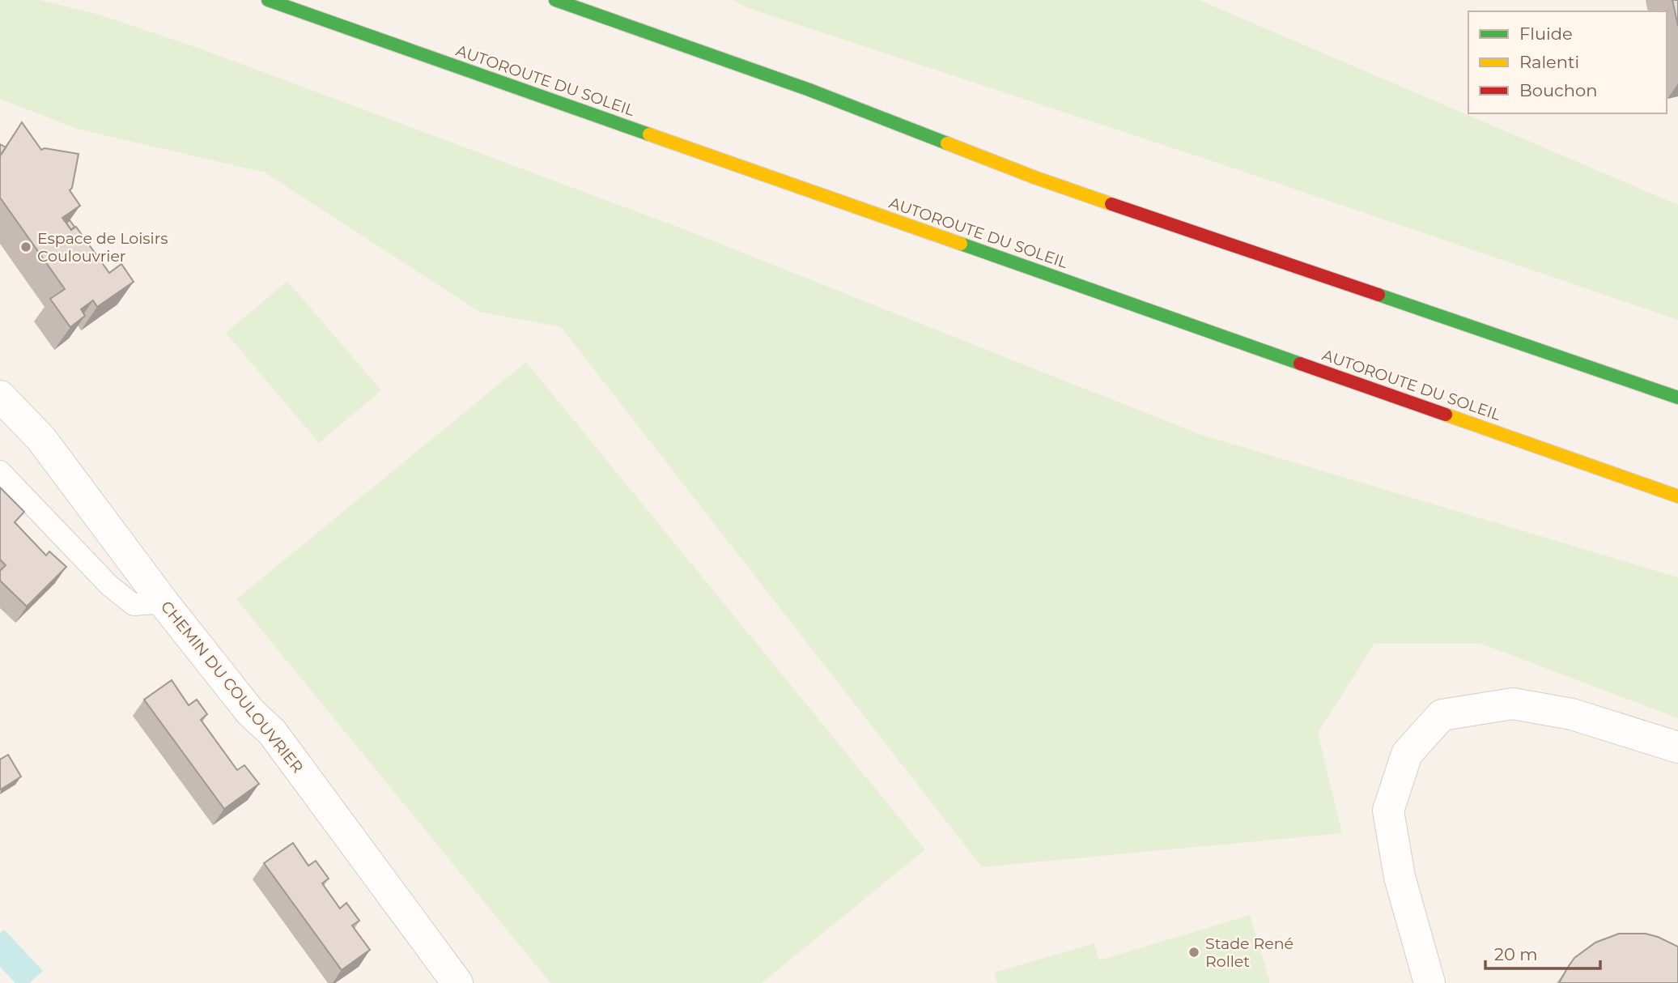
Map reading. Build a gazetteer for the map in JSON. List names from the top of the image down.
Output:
{
  "streets": {
    "highway": ["AUTOROUTE DU SOLEIL"],
    "street": ["CHEMIN DU COULOUVRIER"]
  },
  "places": ["Espace de Loisirs Coulouvrier", "Stade René Rollet"],
  "legend": ["Fluide", "Ralenti", "Bouchon"],
  "scale_bar": "20 m"
}
